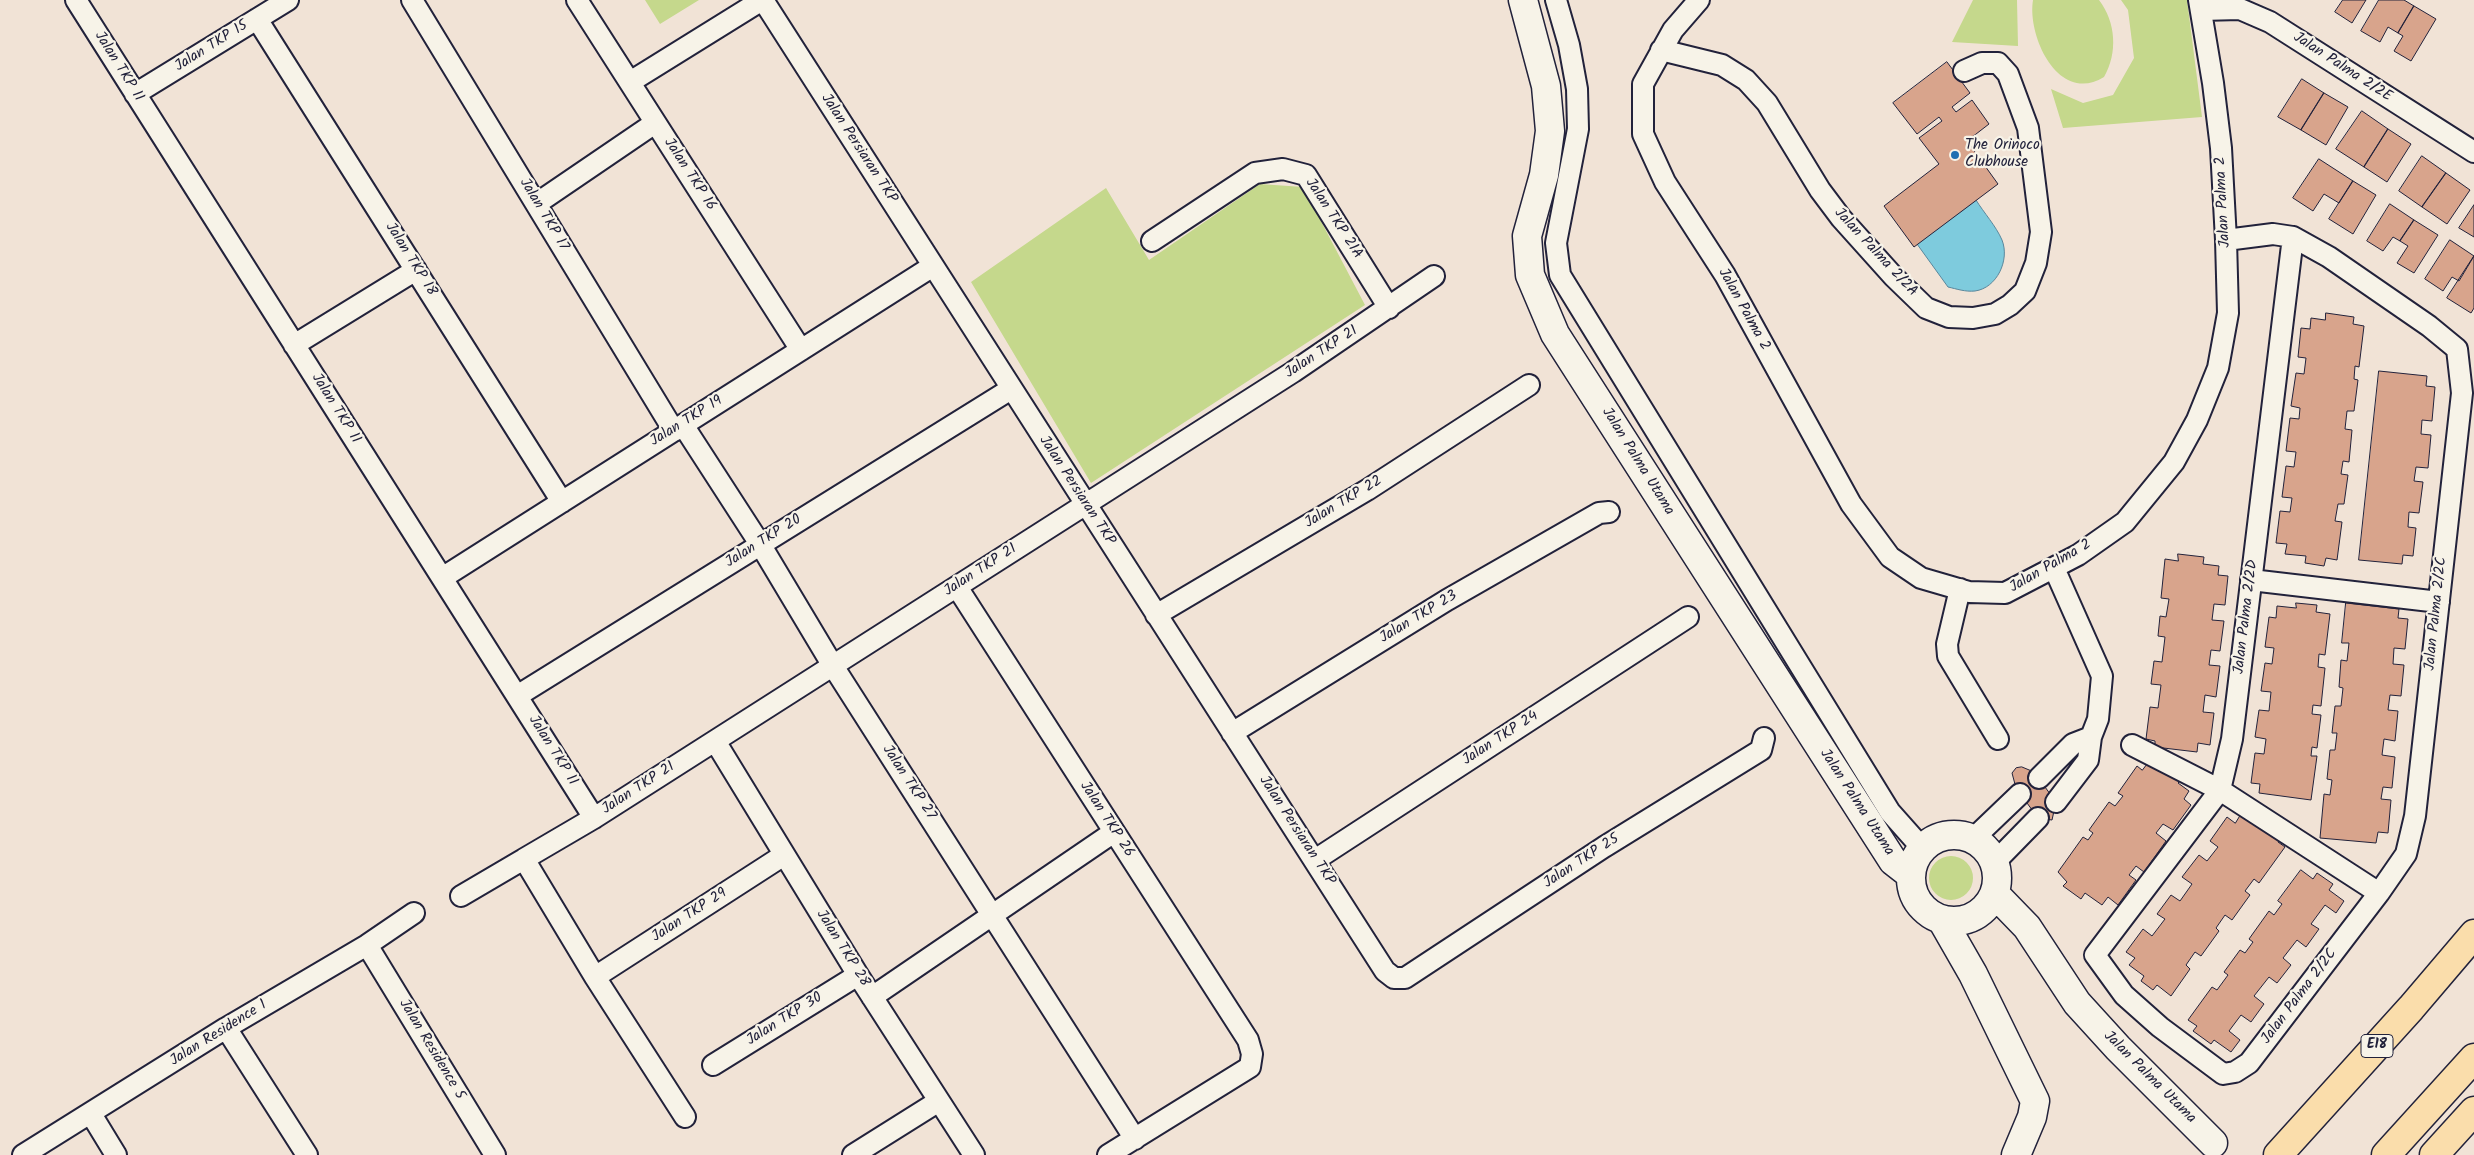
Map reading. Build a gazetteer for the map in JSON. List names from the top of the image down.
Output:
{
  "streets": {
    "highway": ["E18"],
    "street": [
      "Jalan TKP 15",
      "Jalan TKP 11",
      "Jalan Palma 2/2E",
      "Jalan Persiaran TKP",
      "Jalan TKP 16",
      "Jalan Palma 2",
      "Jalan TKP 17",
      "Jalan TKP 21A",
      "Jalan Palma 2/2A",
      "Jalan TKP 18",
      "Jalan TKP 21",
      "Jalan TKP 19",
      "Jalan Palma Utama",
      "Jalan TKP 22",
      "Jalan TKP 20",
      "Jalan Palma 2/2C",
      "Jalan Palma 2/2D",
      "Jalan TKP 23",
      "Jalan TKP 24",
      "Jalan TKP 27",
      "Jalan TKP 26",
      "Jalan TKP 25",
      "Jalan TKP 29",
      "Jalan TKP 28",
      "Jalan TKP 30",
      "Jalan Residence 1",
      "Jalan Residence 5"
    ]
  },
  "crossings": [
    ["Jalan TKP 15", "Jalan TKP 11"],
    ["Jalan TKP 15", "Jalan TKP 18"],
    ["Jalan TKP 11", "Jalan TKP 21"],
    ["Jalan TKP 11", "Jalan TKP 19"],
    ["Jalan TKP 11", "Jalan TKP 20"],
    ["Jalan Palma 2/2E", "Jalan Palma 2"],
    ["Jalan Persiaran TKP", "Jalan TKP 21"],
    ["Jalan Persiaran TKP", "Jalan TKP 19"],
    ["Jalan Persiaran TKP", "Jalan TKP 22"],
    ["Jalan Persiaran TKP", "Jalan TKP 20"],
    ["Jalan Persiaran TKP", "Jalan TKP 23"],
    ["Jalan Persiaran TKP", "Jalan TKP 24"],
    ["Jalan Persiaran TKP", "Jalan TKP 25"],
    ["Jalan TKP 16", "Jalan TKP 19"],
    ["Jalan Palma 2", "Jalan Palma 2/2A"],
    ["Jalan Palma 2", "Jalan Palma 2/2C"],
    ["Jalan TKP 17", "Jalan TKP 19"],
    ["Jalan TKP 17", "Jalan TKP 27"],
    ["Jalan TKP 21A", "Jalan TKP 21"],
    ["Jalan TKP 18", "Jalan TKP 19"],
    ["Jalan TKP 21", "Jalan TKP 27"],
    ["Jalan TKP 21", "Jalan TKP 26"],
    ["Jalan TKP 21", "Jalan TKP 28"],
    ["Jalan TKP 19", "Jalan TKP 27"],
    ["Jalan TKP 20", "Jalan TKP 27"],
    ["Jalan Palma 2/2C", "Jalan Palma 2/2D"],
    ["Jalan TKP 27", "Jalan TKP 26"],
    ["Jalan TKP 29", "Jalan TKP 28"],
    ["Jalan TKP 28", "Jalan TKP 30"],
    ["Jalan Residence 1", "Jalan Residence 5"]
  ],
  "places": ["The Orinoco Clubhouse"]
}
